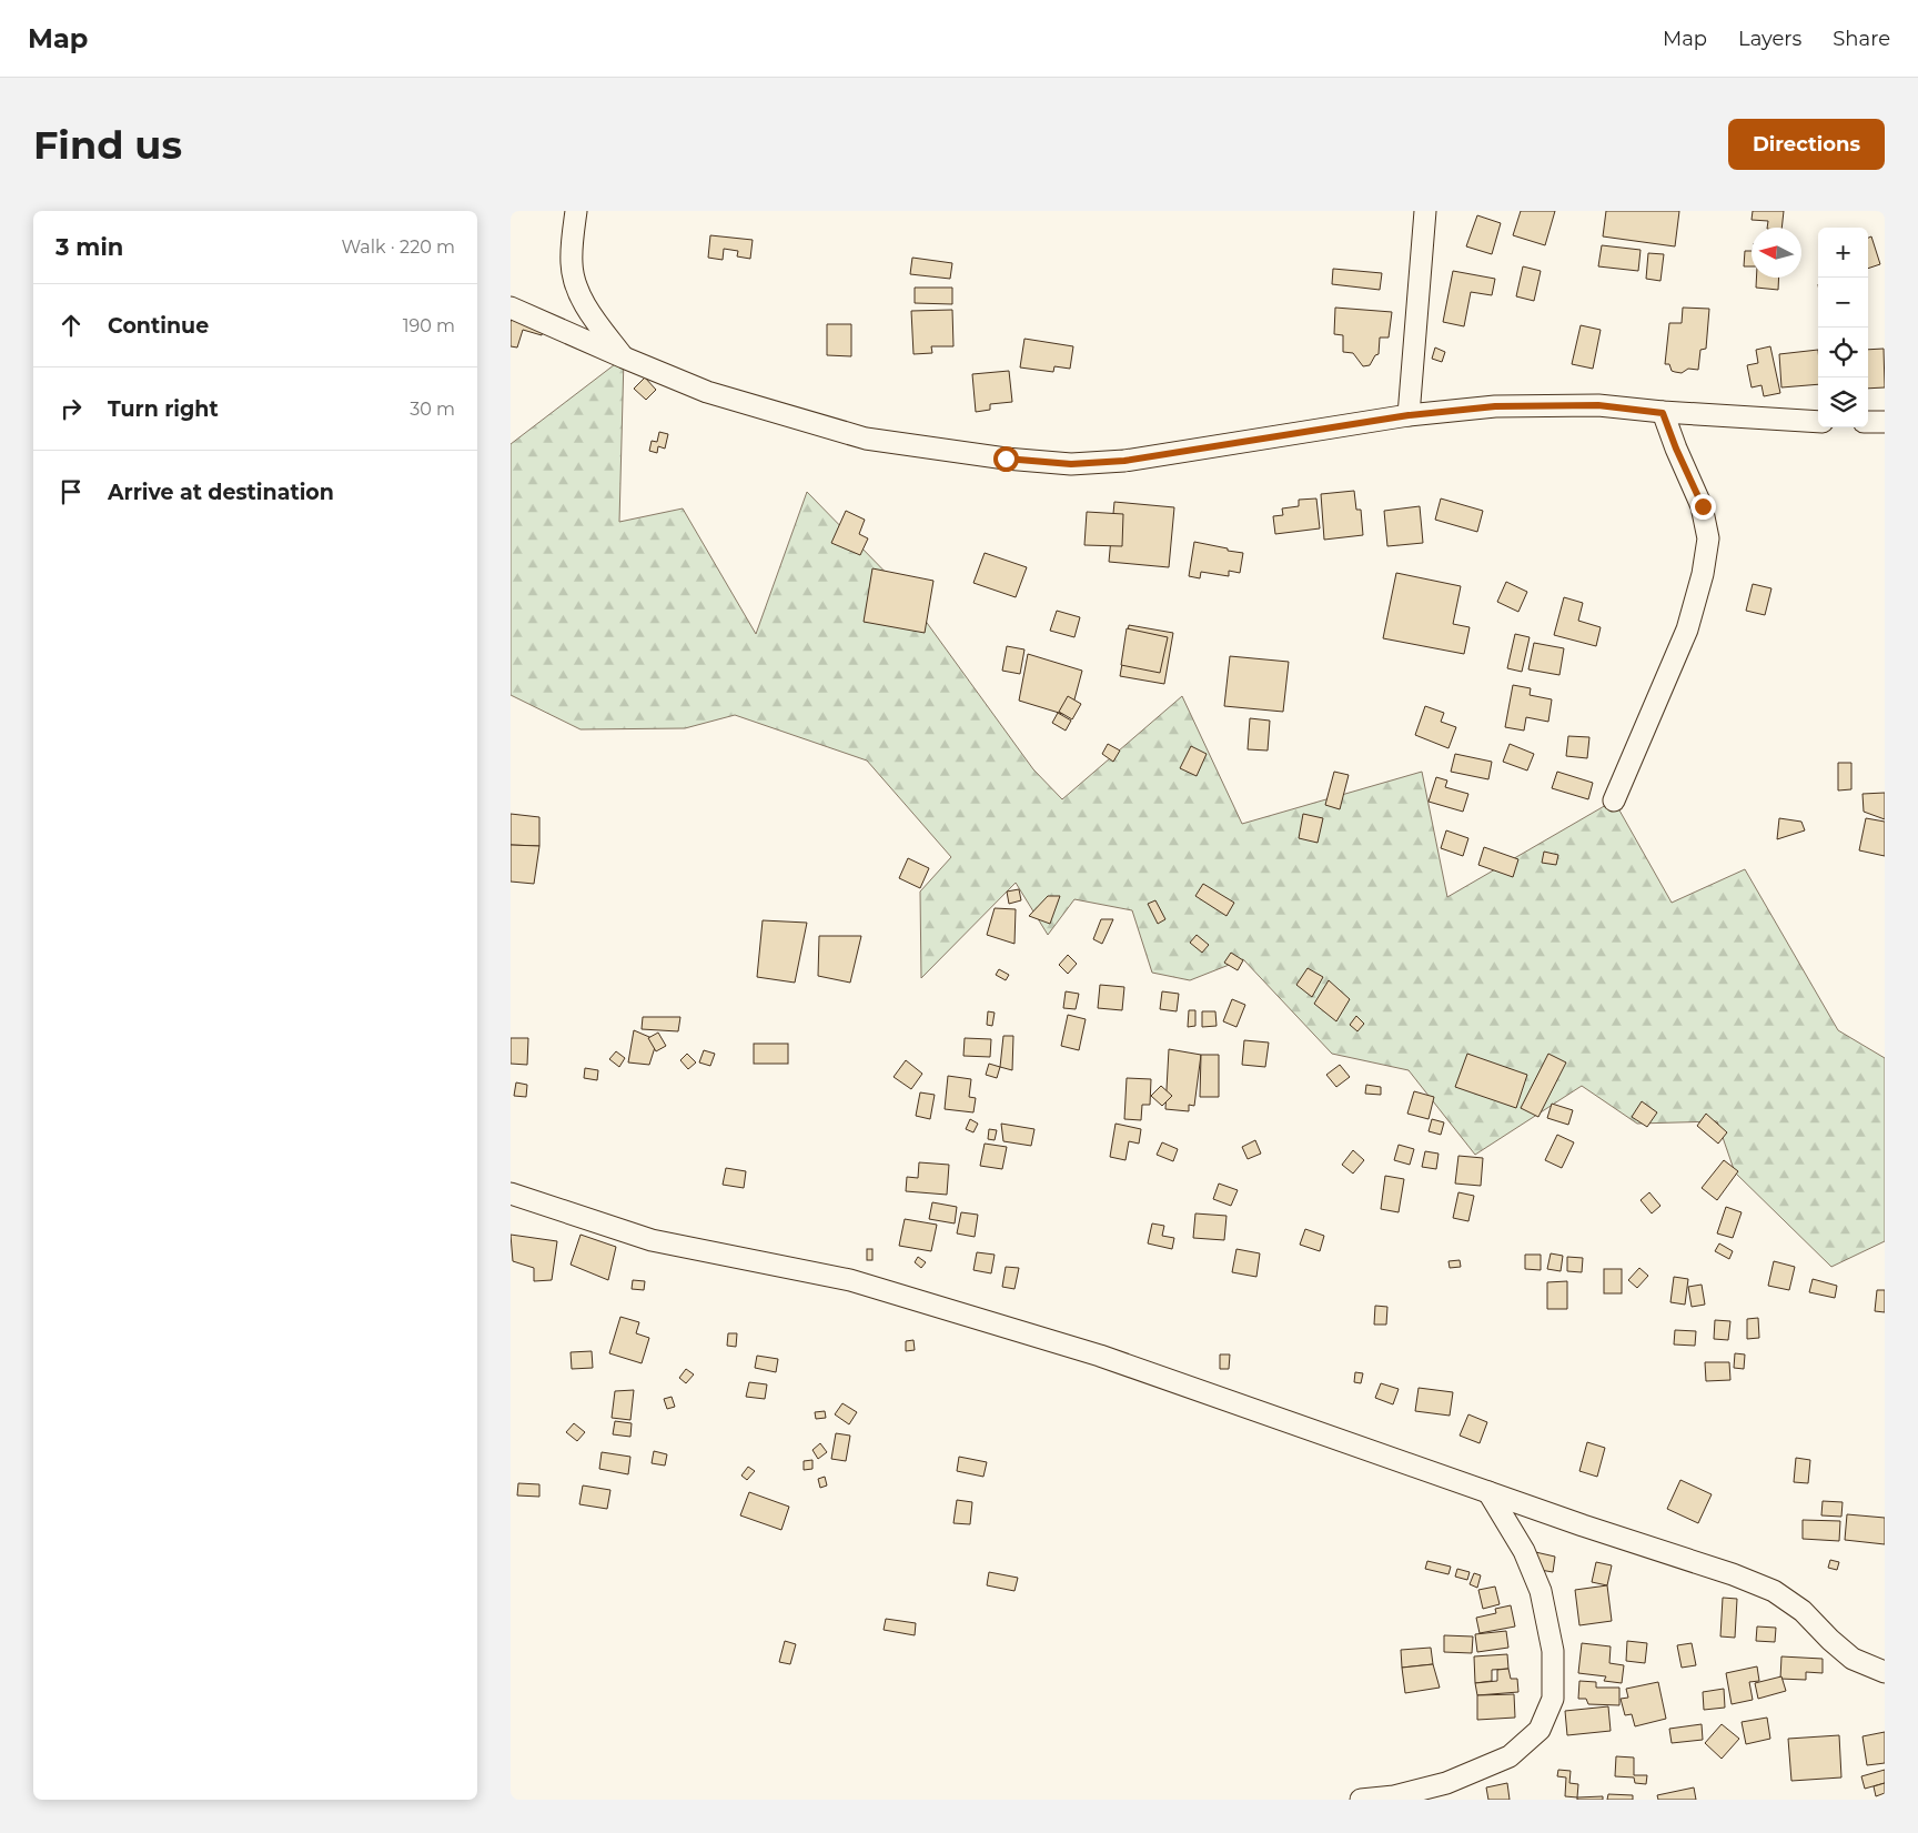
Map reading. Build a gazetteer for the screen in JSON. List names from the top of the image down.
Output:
{
  "north": "left",
  "page": {
    "header": "Map",
    "nav": ["Map", "Layers", "Share"],
    "buttons": "Directions",
    "title": "Find us",
    "heading": ["3 min", "Walk · 220 m"],
    "map_buttons": ["+", "−"],
    "list": [
      ["Continue", "190 m"],
      ["Turn right", "30 m"],
      "Arrive at destination"
    ]
  }
}
